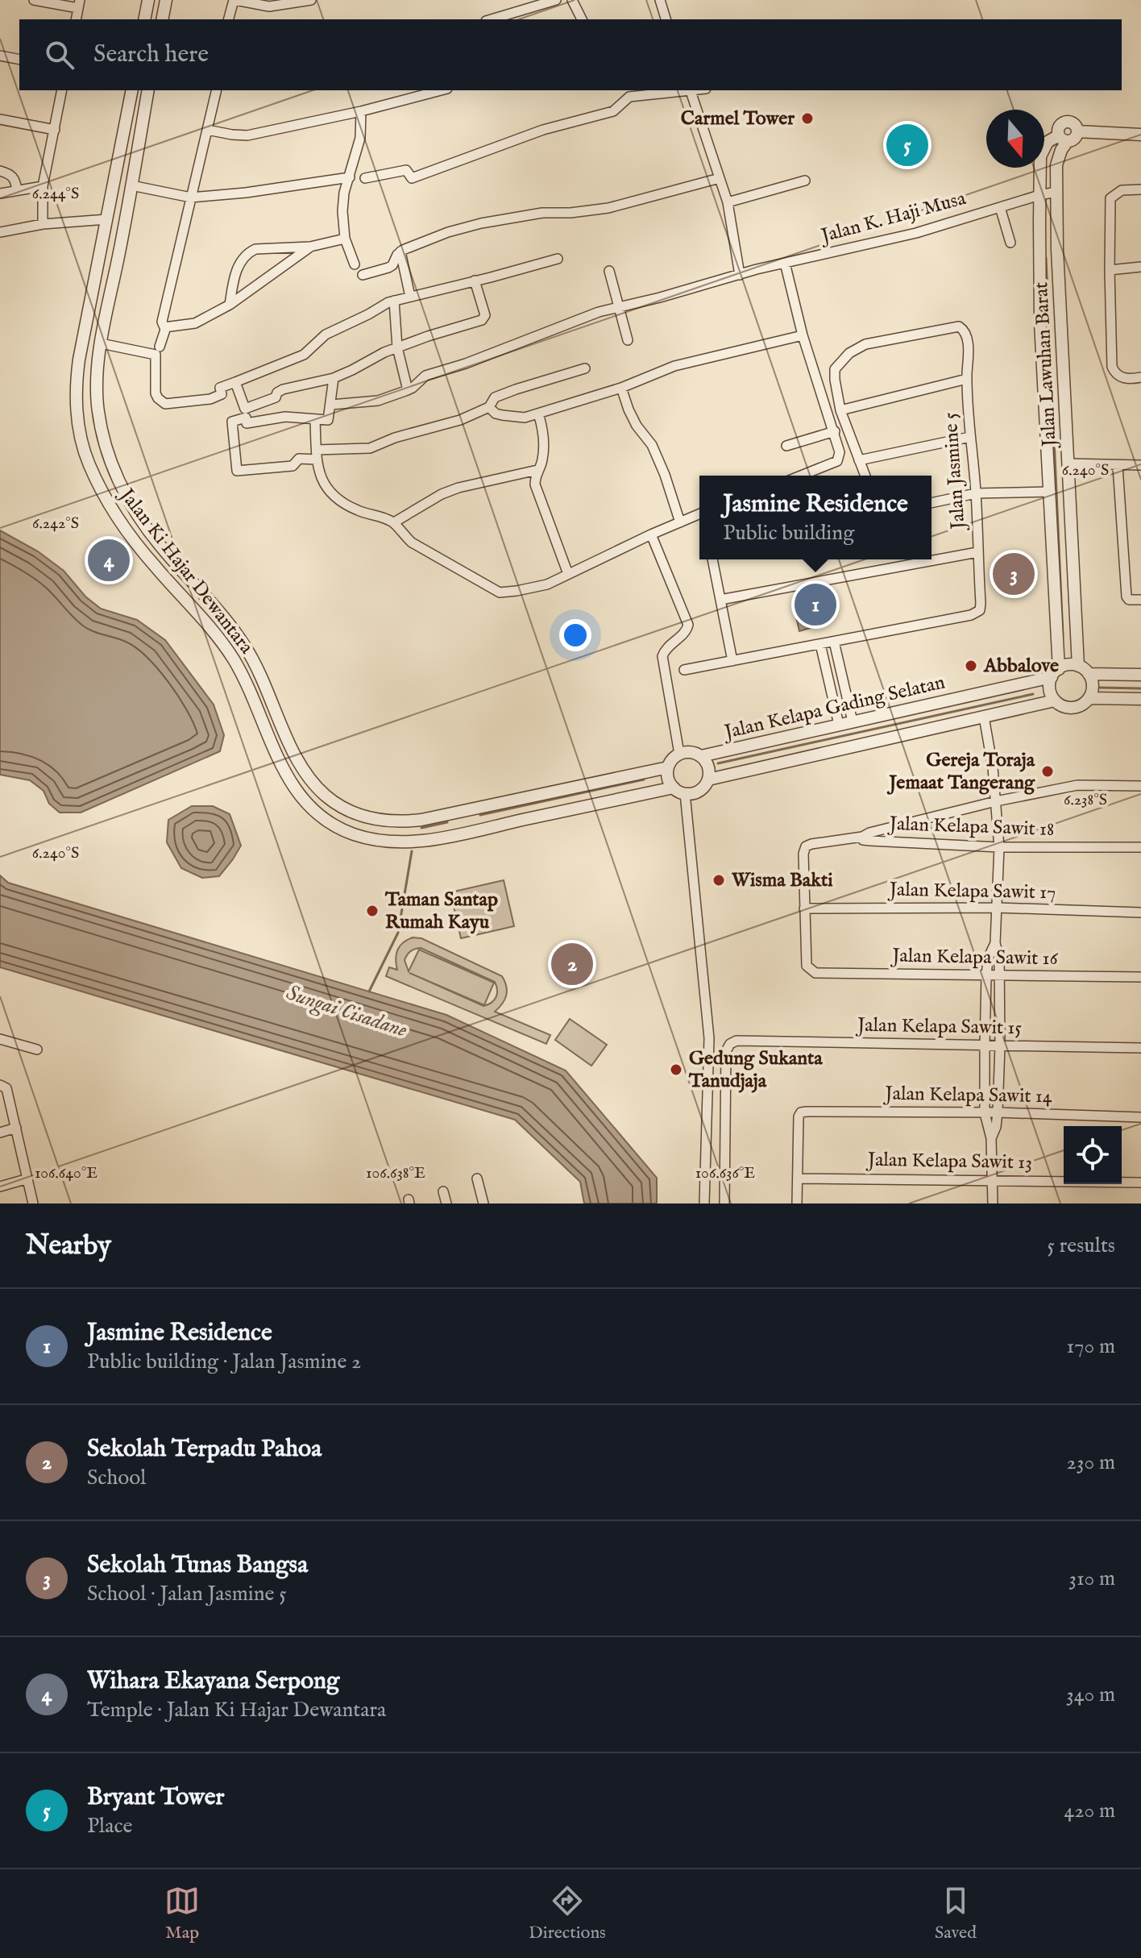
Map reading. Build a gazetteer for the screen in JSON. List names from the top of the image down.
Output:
{
  "streets": {
    "street": [
      "Jalan K. Haji Musa",
      "Jalan Lawuhan Barat",
      "Jalan Jasmine 5",
      "Jalan Ki Hajar Dewantara",
      "Jalan Kelapa Gading Selatan",
      "Jalan Kelapa Sawit 18",
      "Jalan Kelapa Sawit 17",
      "Jalan Kelapa Sawit 16",
      "Jalan Kelapa Sawit 15",
      "Jalan Kelapa Sawit 14",
      "Jalan Kelapa Sawit 13"
    ]
  },
  "crossings": [
    ["Jalan K. Haji Musa", "Jalan Lawuhan Barat"],
    ["Jalan Lawuhan Barat", "Jalan Kelapa Gading Selatan"],
    ["Jalan Ki Hajar Dewantara", "Jalan Kelapa Gading Selatan"],
    ["Jalan Kelapa Sawit 18", "Jalan Kelapa Sawit 17"],
    ["Jalan Kelapa Sawit 18", "Jalan Kelapa Sawit 16"],
    ["Jalan Kelapa Sawit 17", "Jalan Kelapa Sawit 16"],
    ["Jalan Kelapa Sawit 14", "Jalan Kelapa Sawit 13"]
  ],
  "water": ["Sungai Cisadane"],
  "places": [
    "Carmel Tower",
    "Abbalove",
    "Gereja Toraja Jemaat Tangerang",
    "Wisma Bakti",
    "Taman Santap Rumah Kayu",
    "Gedung Sukanta Tanudjaja"
  ],
  "north": "bottom",
  "page": {
    "search": "Search here",
    "pins": [
      "5",
      "4",
      "3",
      "1",
      "2"
    ],
    "popup": ["Jasmine Residence", "Public building"],
    "heading": ["Nearby", "5 results"],
    "list": [
      {
        "mark": "1",
        "name": "Jasmine Residence",
        "note": "Public building · Jalan Jasmine 2",
        "value": "170 m"
      },
      {
        "mark": "2",
        "name": "Sekolah Terpadu Pahoa",
        "note": "School",
        "value": "230 m"
      },
      {
        "mark": "3",
        "name": "Sekolah Tunas Bangsa",
        "note": "School · Jalan Jasmine 5",
        "value": "310 m"
      },
      {
        "mark": "4",
        "name": "Wihara Ekayana Serpong",
        "note": "Temple · Jalan Ki Hajar Dewantara",
        "value": "340 m"
      },
      {
        "mark": "5",
        "name": "Bryant Tower",
        "note": "Place",
        "value": "420 m"
      }
    ],
    "nav": ["Map", "Directions", "Saved"]
  },
  "coordinates": [
    "6.244°S",
    "6.240°S",
    "6.242°S",
    "6.238°S",
    "106.640°E",
    "106.638°E",
    "106.636°E"
  ]
}
